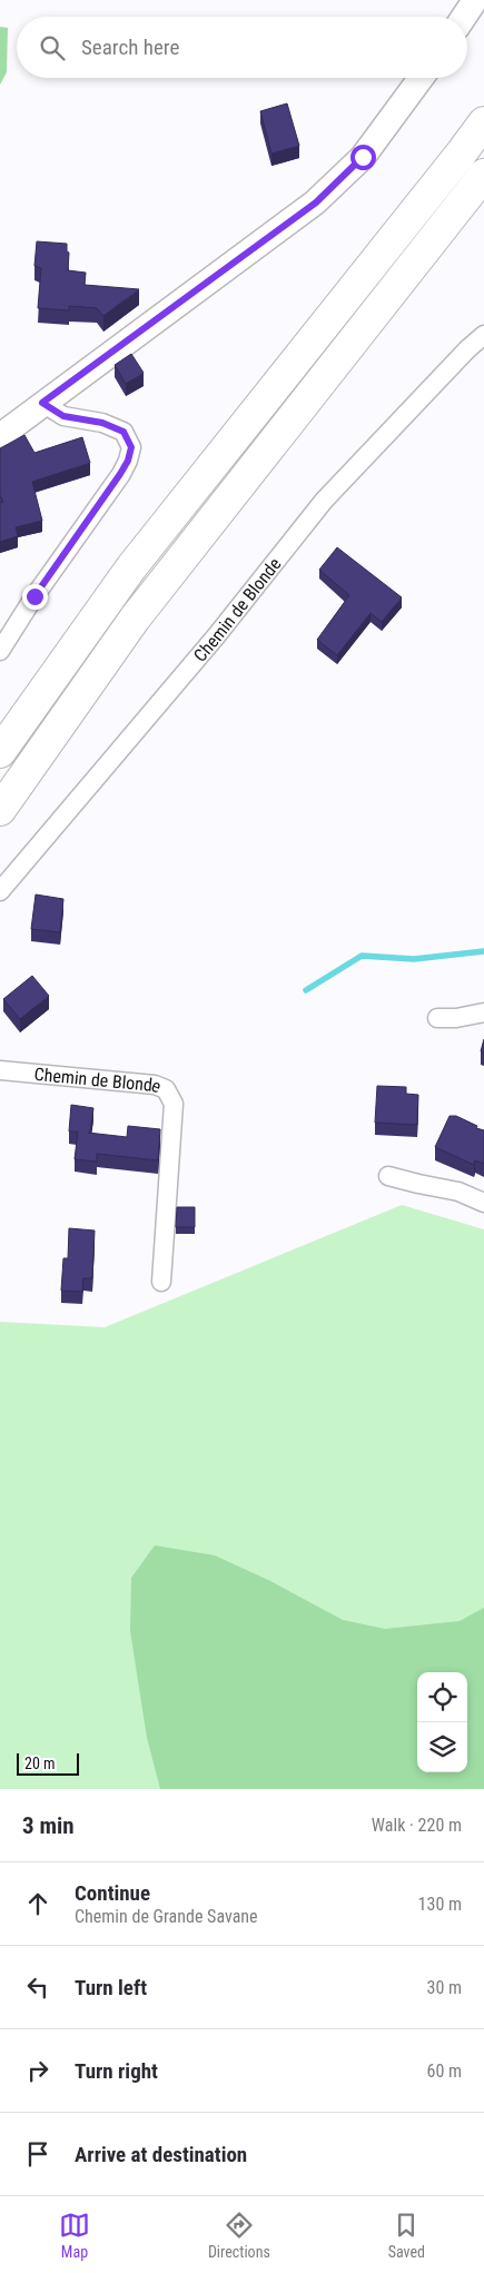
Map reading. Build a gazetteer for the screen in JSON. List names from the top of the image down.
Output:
{
  "streets": {
    "street": ["Chemin de Blonde"]
  },
  "scale_bar": "20 m",
  "page": {
    "search": "Search here",
    "scale": "20 m",
    "heading": ["3 min", "Walk · 220 m"],
    "list": [
      ["Continue", "Chemin de Grande Savane", "130 m"],
      ["Turn left", "30 m"],
      ["Turn right", "60 m"],
      "Arrive at destination"
    ],
    "nav": ["Map", "Directions", "Saved"]
  }
}
